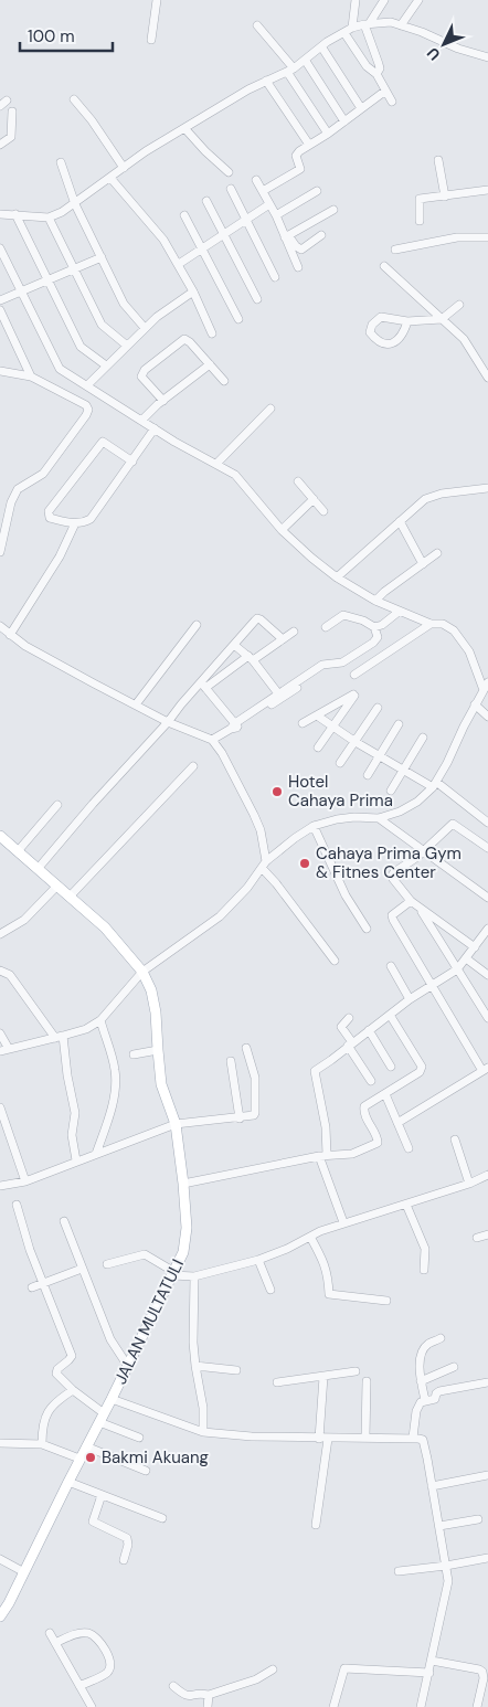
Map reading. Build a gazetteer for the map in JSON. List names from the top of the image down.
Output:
{
  "streets": {
    "main road": ["JALAN MULTATULI"]
  },
  "places": ["Hotel Cahaya Prima", "Cahaya Prima Gym & Fitnes Center", "Bakmi Akuang"],
  "scale_bar": "100 m",
  "north": "bottom left"
}
